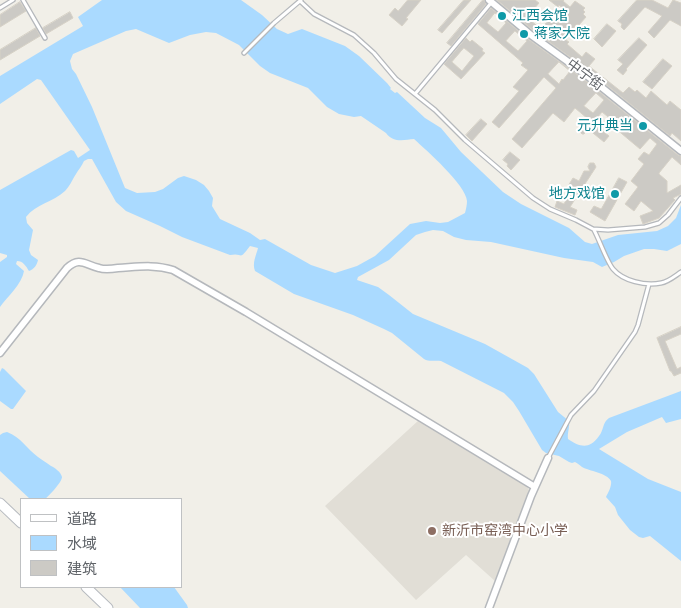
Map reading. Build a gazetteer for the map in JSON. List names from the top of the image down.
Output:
{
  "streets": {
    "street": ["中宁街"]
  },
  "places": [
    "江西会馆",
    "蒋家大院",
    "元升典当",
    "地方戏馆",
    "新沂市窑湾中心小学"
  ],
  "legend": ["道路", "水域", "建筑"]
}
